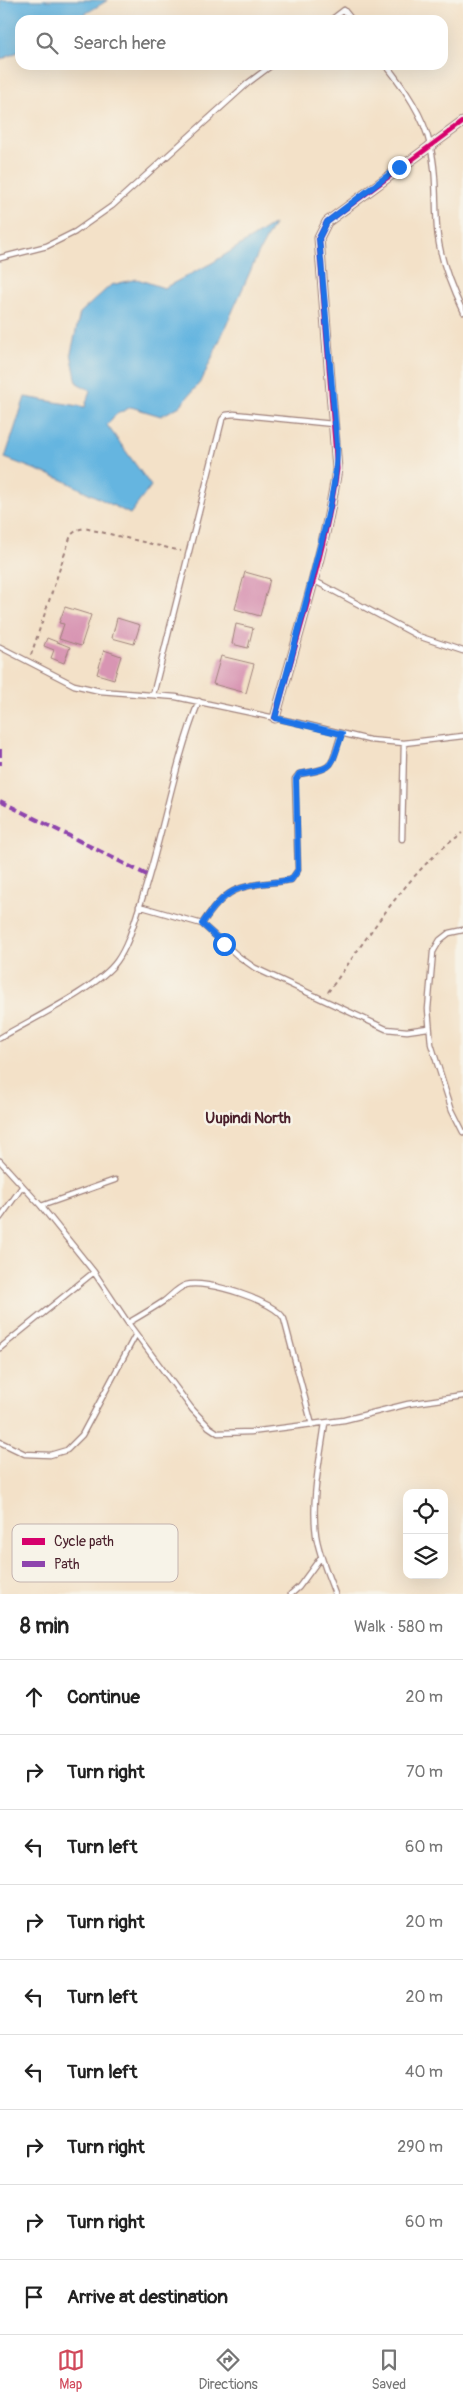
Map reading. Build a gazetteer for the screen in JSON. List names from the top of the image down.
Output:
{
  "districts": ["Uupindi North"],
  "legend": ["Cycle path", "Path"],
  "page": {
    "search": "Search here",
    "heading": ["8 min", "Walk · 580 m"],
    "list": [
      ["Continue", "20 m"],
      ["Turn right", "70 m"],
      ["Turn left", "60 m"],
      ["Turn right", "20 m"],
      ["Turn left", "20 m"],
      ["Turn left", "40 m"],
      ["Turn right", "290 m"],
      ["Turn right", "60 m"],
      "Arrive at destination"
    ],
    "nav": ["Map", "Directions", "Saved"]
  }
}
